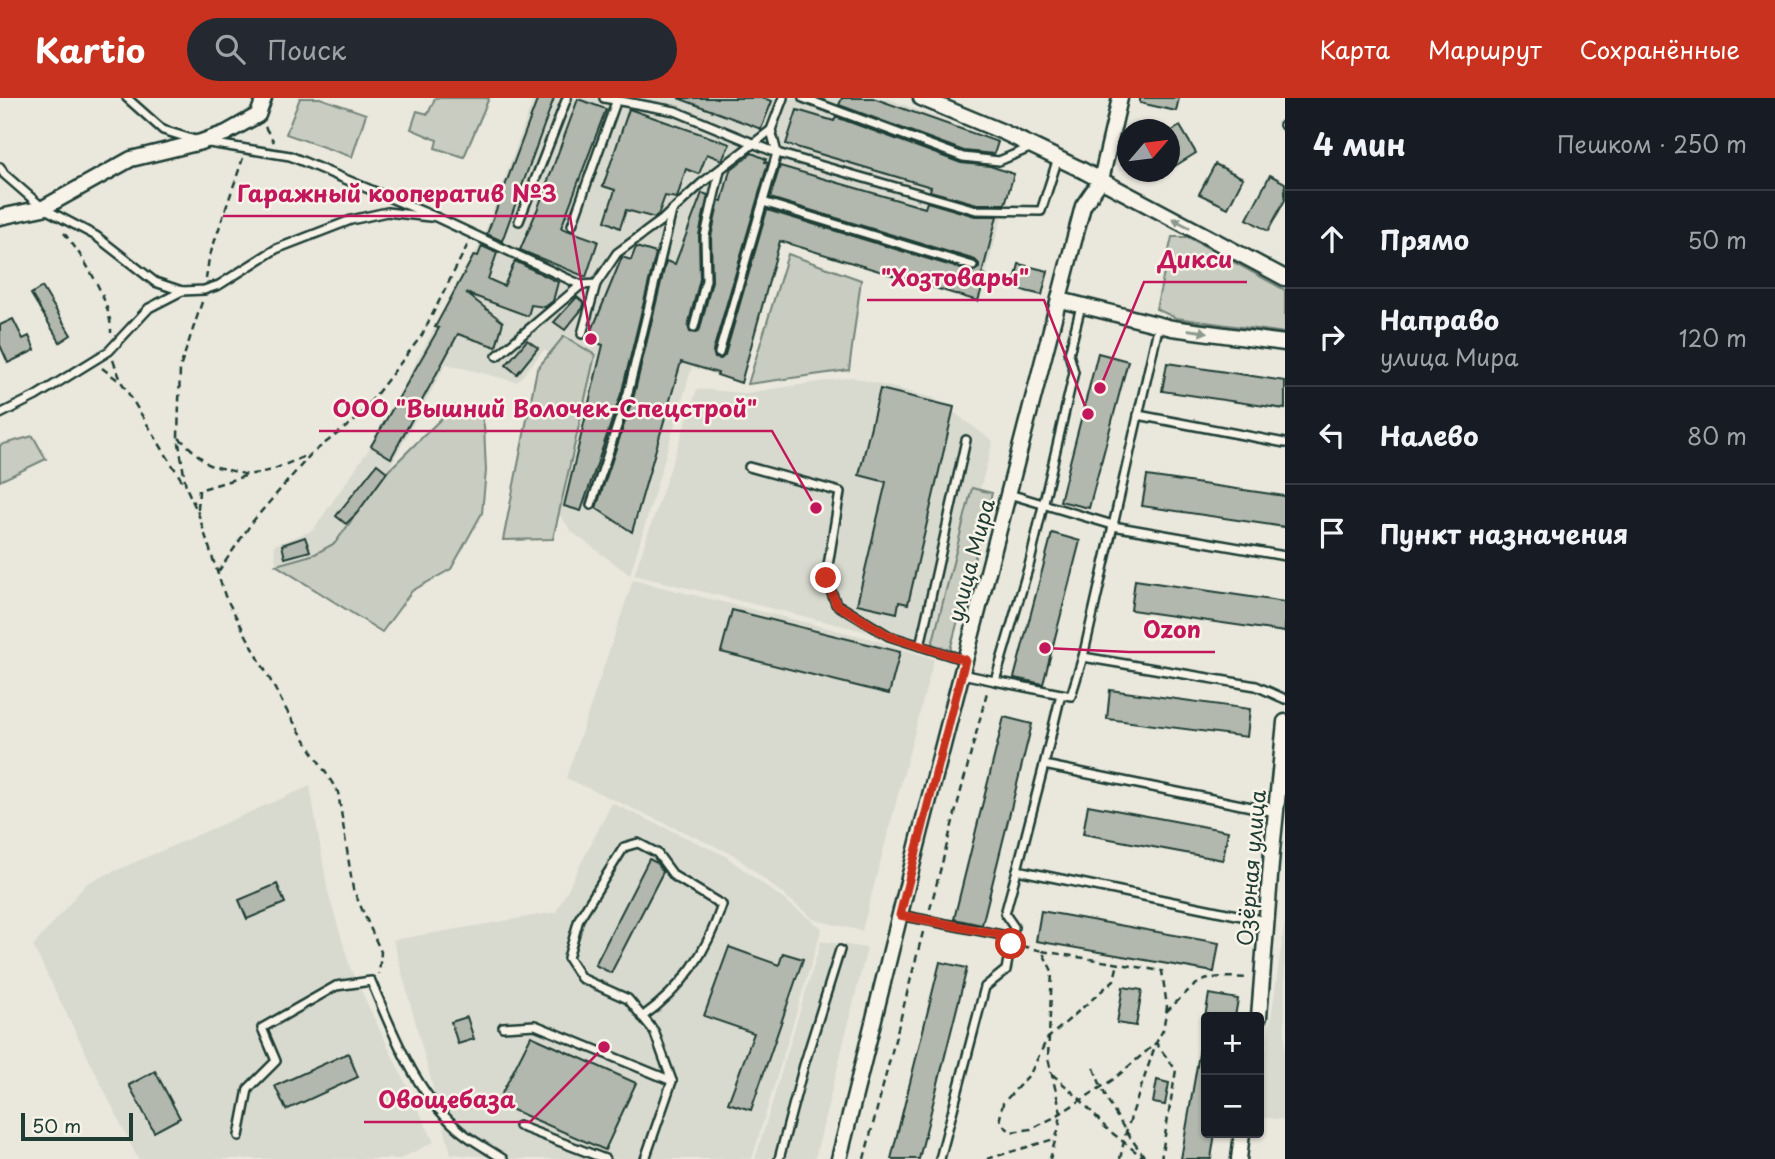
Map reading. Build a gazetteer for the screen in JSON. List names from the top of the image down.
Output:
{
  "streets": {
    "street": ["улица Мира", "Озёрная улица"]
  },
  "places": [
    "Гаражный кооператив №3",
    "Дикси",
    "\"Хозтовары\"",
    "ООО \"Вышний Волочек-Спецстрой\"",
    "Ozon",
    "Овощебаза"
  ],
  "scale_bar": "50 m",
  "north": "top right",
  "page": {
    "header": "Kartio",
    "search": "Поиск",
    "nav": ["Карта", "Маршрут", "Сохранённые"],
    "heading": ["4 мин", "Пешком · 250 m"],
    "list": [
      ["Прямо", "50 m"],
      ["Направо", "улица Мира", "120 m"],
      ["Налево", "80 m"],
      "Пункт назначения"
    ],
    "map_buttons": ["+", "−"],
    "scale": "50 m"
  }
}
